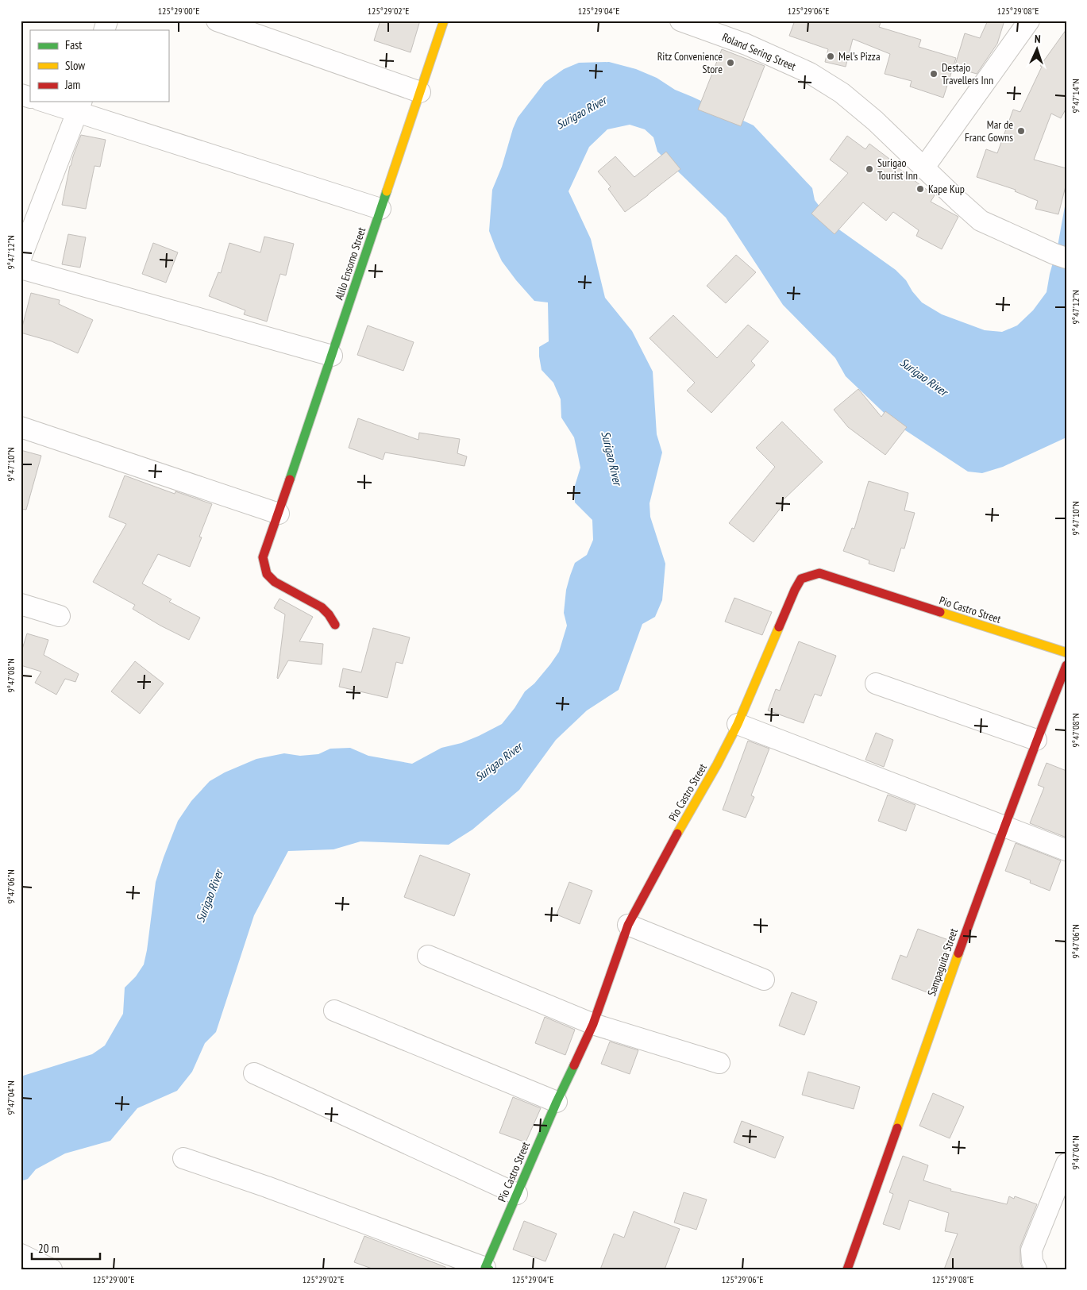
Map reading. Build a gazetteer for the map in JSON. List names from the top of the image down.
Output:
{
  "streets": {
    "street": [
      "Roland Sering Street",
      "Alilo Ensomo Street",
      "Pio Castro Street",
      "Sampaguita Street"
    ]
  },
  "water": ["Surigao River"],
  "places": [
    "Mel's Pizza",
    "Ritz Convenience Store",
    "Destajo Travellers Inn",
    "Mar de Franc Gowns",
    "Surigao Tourist Inn",
    "Kape Kup"
  ],
  "legend": ["Fast", "Slow", "Jam"],
  "scale_bar": "20 m",
  "north": "top",
  "coordinates": [
    "125°29'00\"E",
    "125°29'02\"E",
    "125°29'04\"E",
    "125°29'06\"E",
    "125°29'08\"E",
    "9°47'14\"N",
    "9°47'12\"N",
    "9°47'10\"N",
    "9°47'08\"N",
    "9°47'06\"N",
    "9°47'04\"N"
  ]
}
